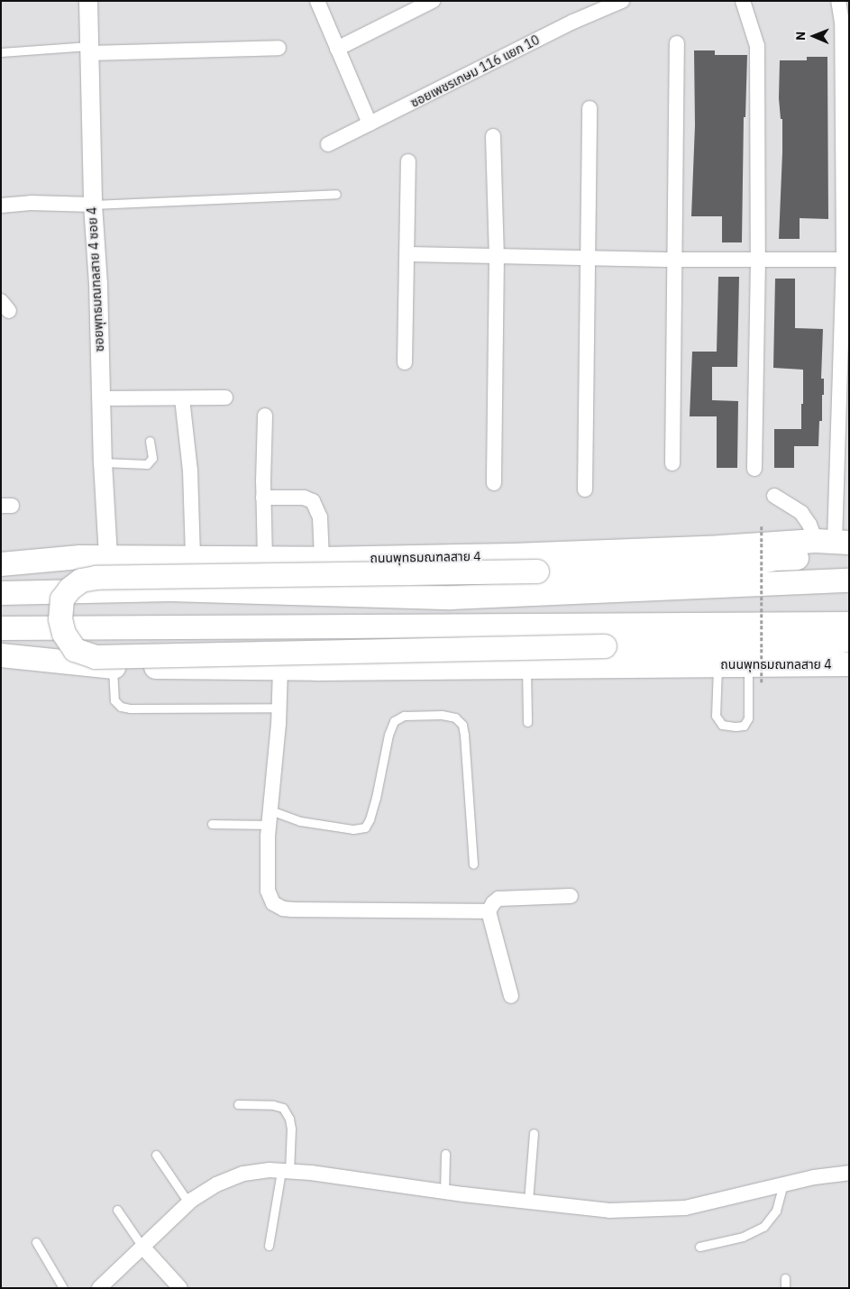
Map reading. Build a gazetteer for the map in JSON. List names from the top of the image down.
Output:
{
  "streets": {
    "main road": ["ถนนพุทธมณฑลสาย 4"],
    "street": ["ซอยเพชรเกษม 116 แยก 10", "ซอยพุทธมณฑลสาย 4 ซอย 4"]
  },
  "crossings": [
    ["ซอยพุทธมณฑลสาย 4 ซอย 4", "ถนนพุทธมณฑลสาย 4"]
  ],
  "north": "left"
}
